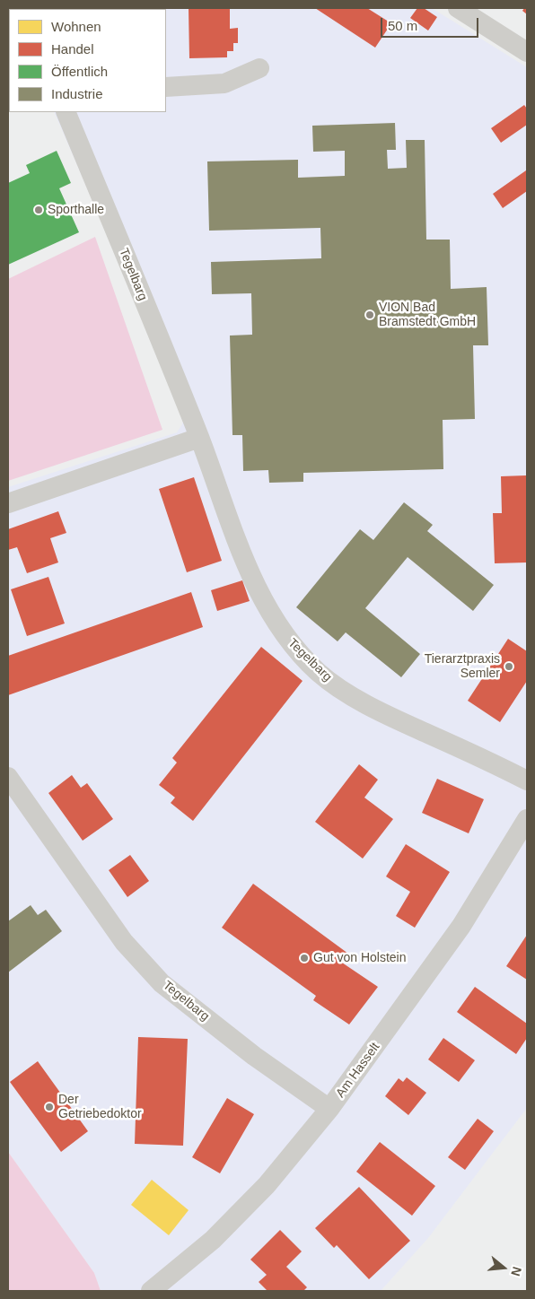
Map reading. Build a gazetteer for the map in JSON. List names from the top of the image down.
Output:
{
  "streets": {
    "street": ["Tegelbarg", "Am Hasselt"]
  },
  "crossings": [
    ["Tegelbarg", "Am Hasselt"]
  ],
  "places": [
    "Sporthalle",
    "VION Bad Bramstedt GmbH",
    "Tierarztpraxis Semler",
    "Gut von Holstein",
    "Der Getriebedoktor"
  ],
  "legend": [
    "Wohnen",
    "Handel",
    "Öffentlich",
    "Industrie"
  ],
  "scale_bar": "50 m",
  "north": "right"
}
